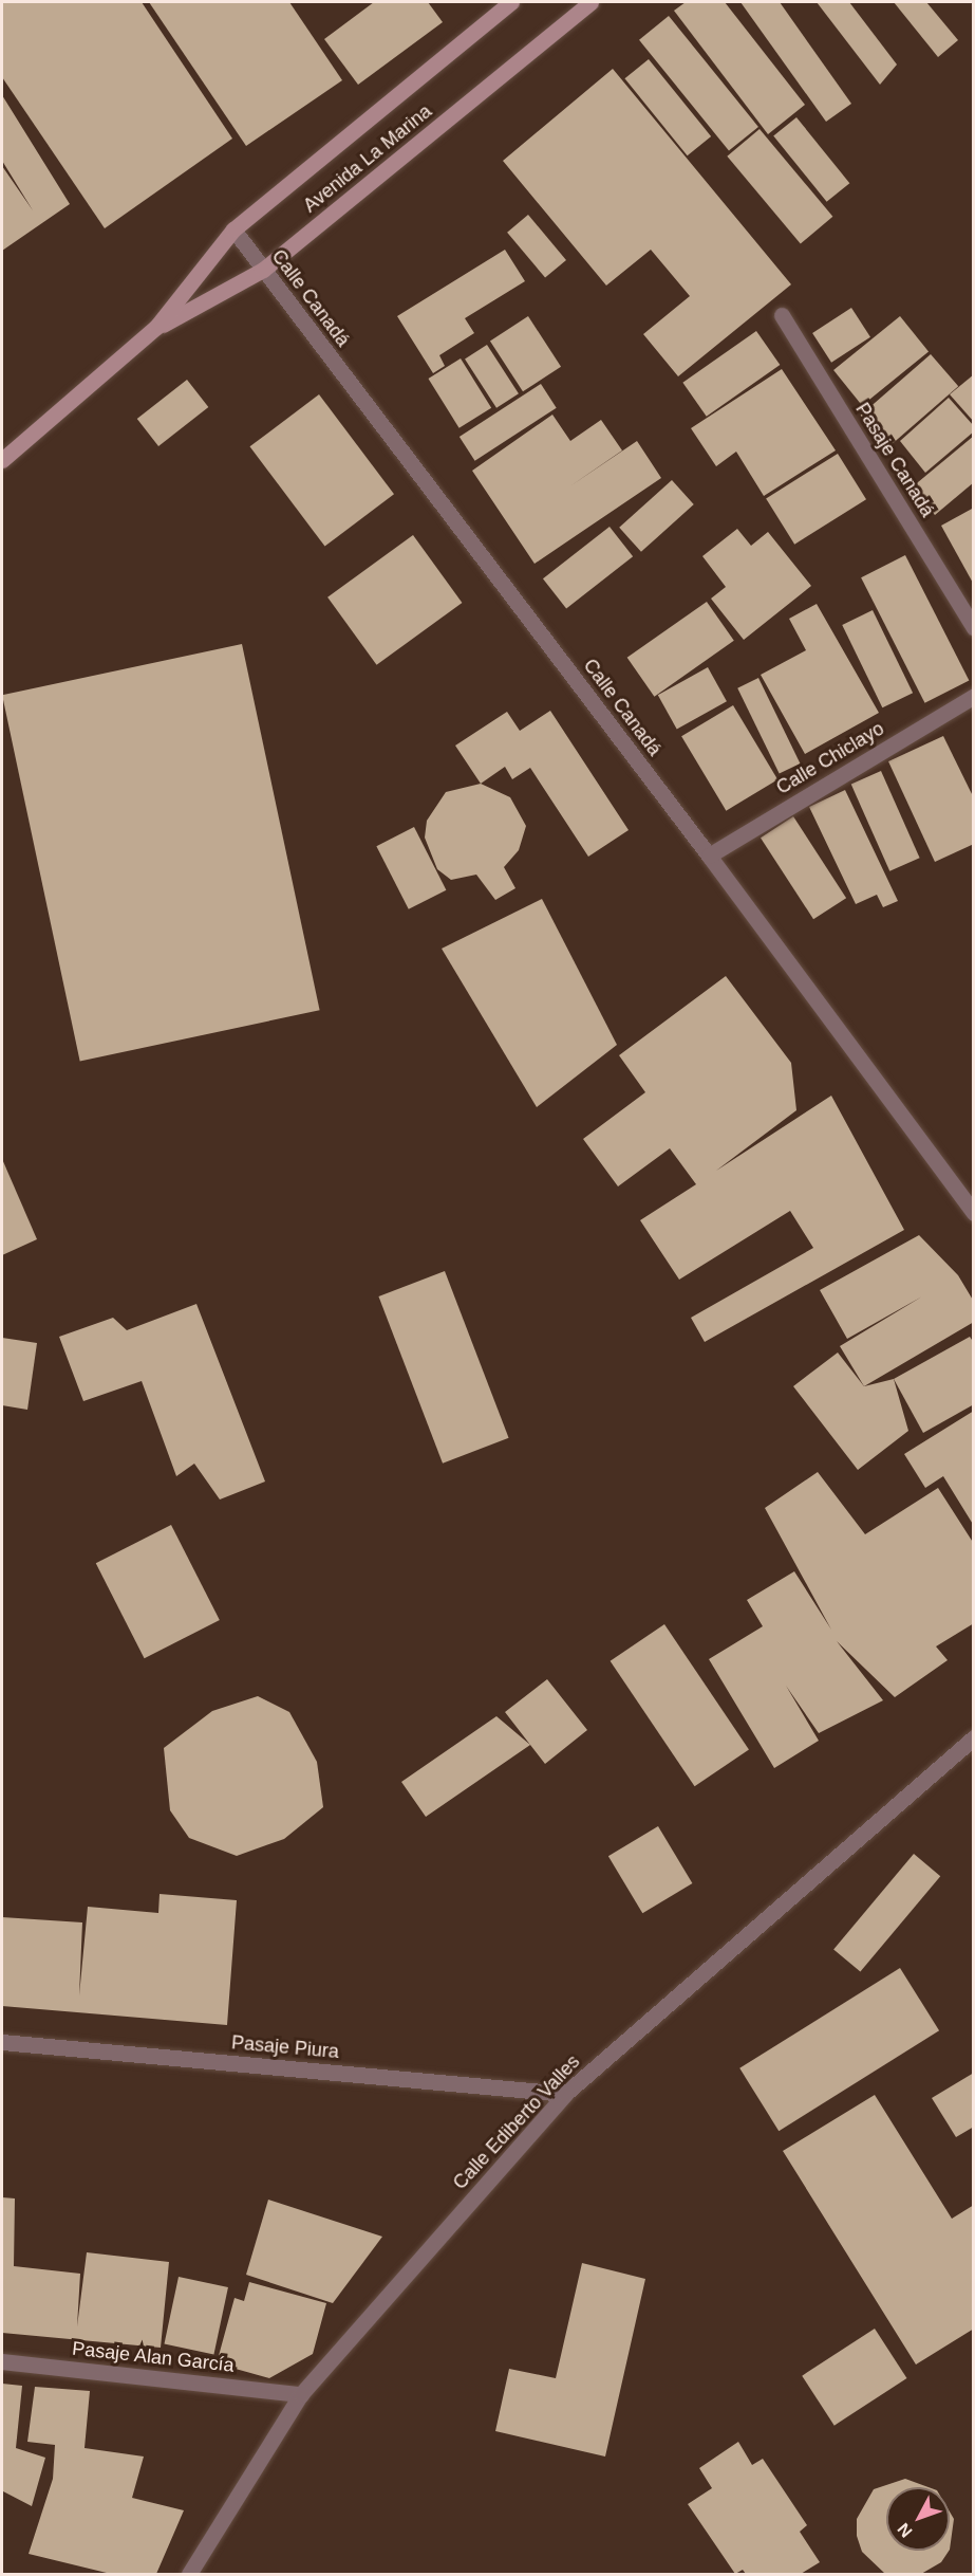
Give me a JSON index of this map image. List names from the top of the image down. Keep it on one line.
{"streets":{"main road":["Avenida La Marina"],"street":["Calle Canadá","Pasaje Canadá","Calle Chiclayo","Pasaje Piura","Calle Ediberto Valles","Pasaje Alan García"]},"crossings":[["Avenida La Marina","Calle Canadá"],["Calle Canadá","Calle Chiclayo"],["Pasaje Piura","Calle Ediberto Valles"],["Calle Ediberto Valles","Pasaje Alan García"]],"north":"bottom left"}
